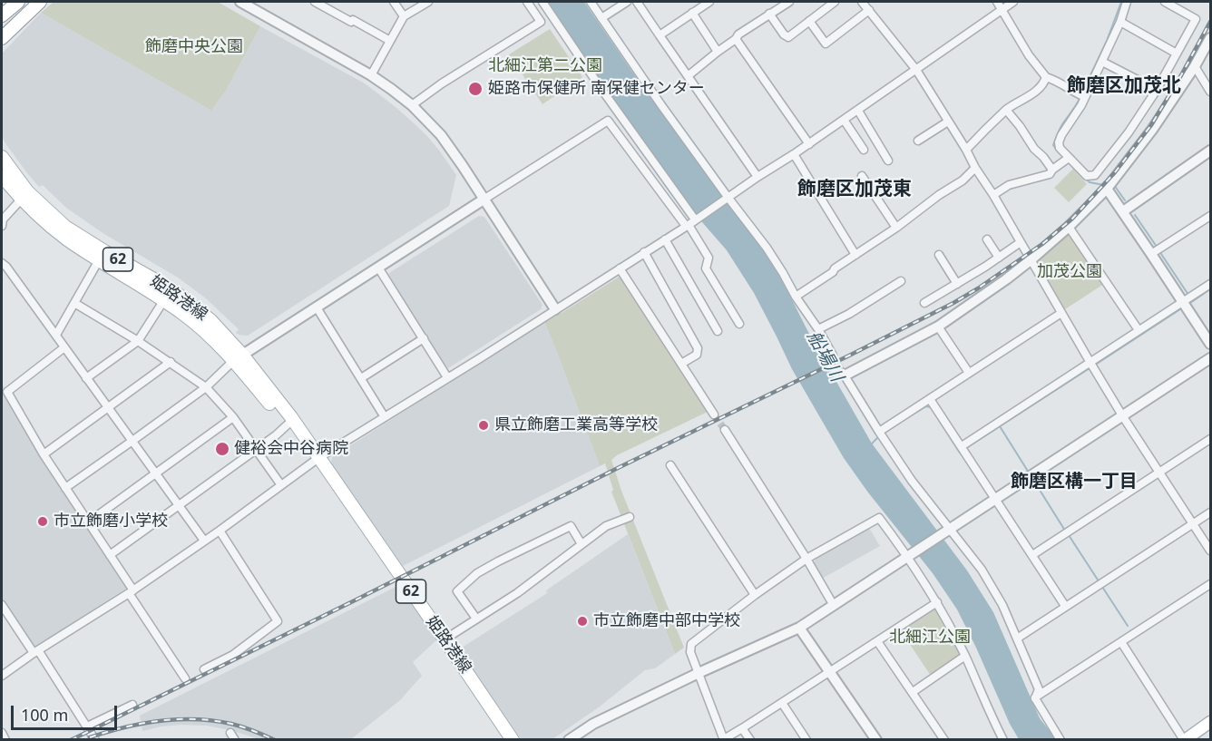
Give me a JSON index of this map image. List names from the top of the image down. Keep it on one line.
{"streets":{"main road":["62","姫路港線"]},"districts":["飾磨区加茂北","飾磨区加茂東","飾磨区構一丁目"],"water":["船場川"],"parks":["飾磨中央公園","北細江第二公園","加茂公園","北細江公園"],"places":["姫路市保健所 南保健センター","県立飾磨工業高等学校","健裕会中谷病院","市立飾磨小学校","市立飾磨中部中学校"],"scale_bar":"100 m"}
